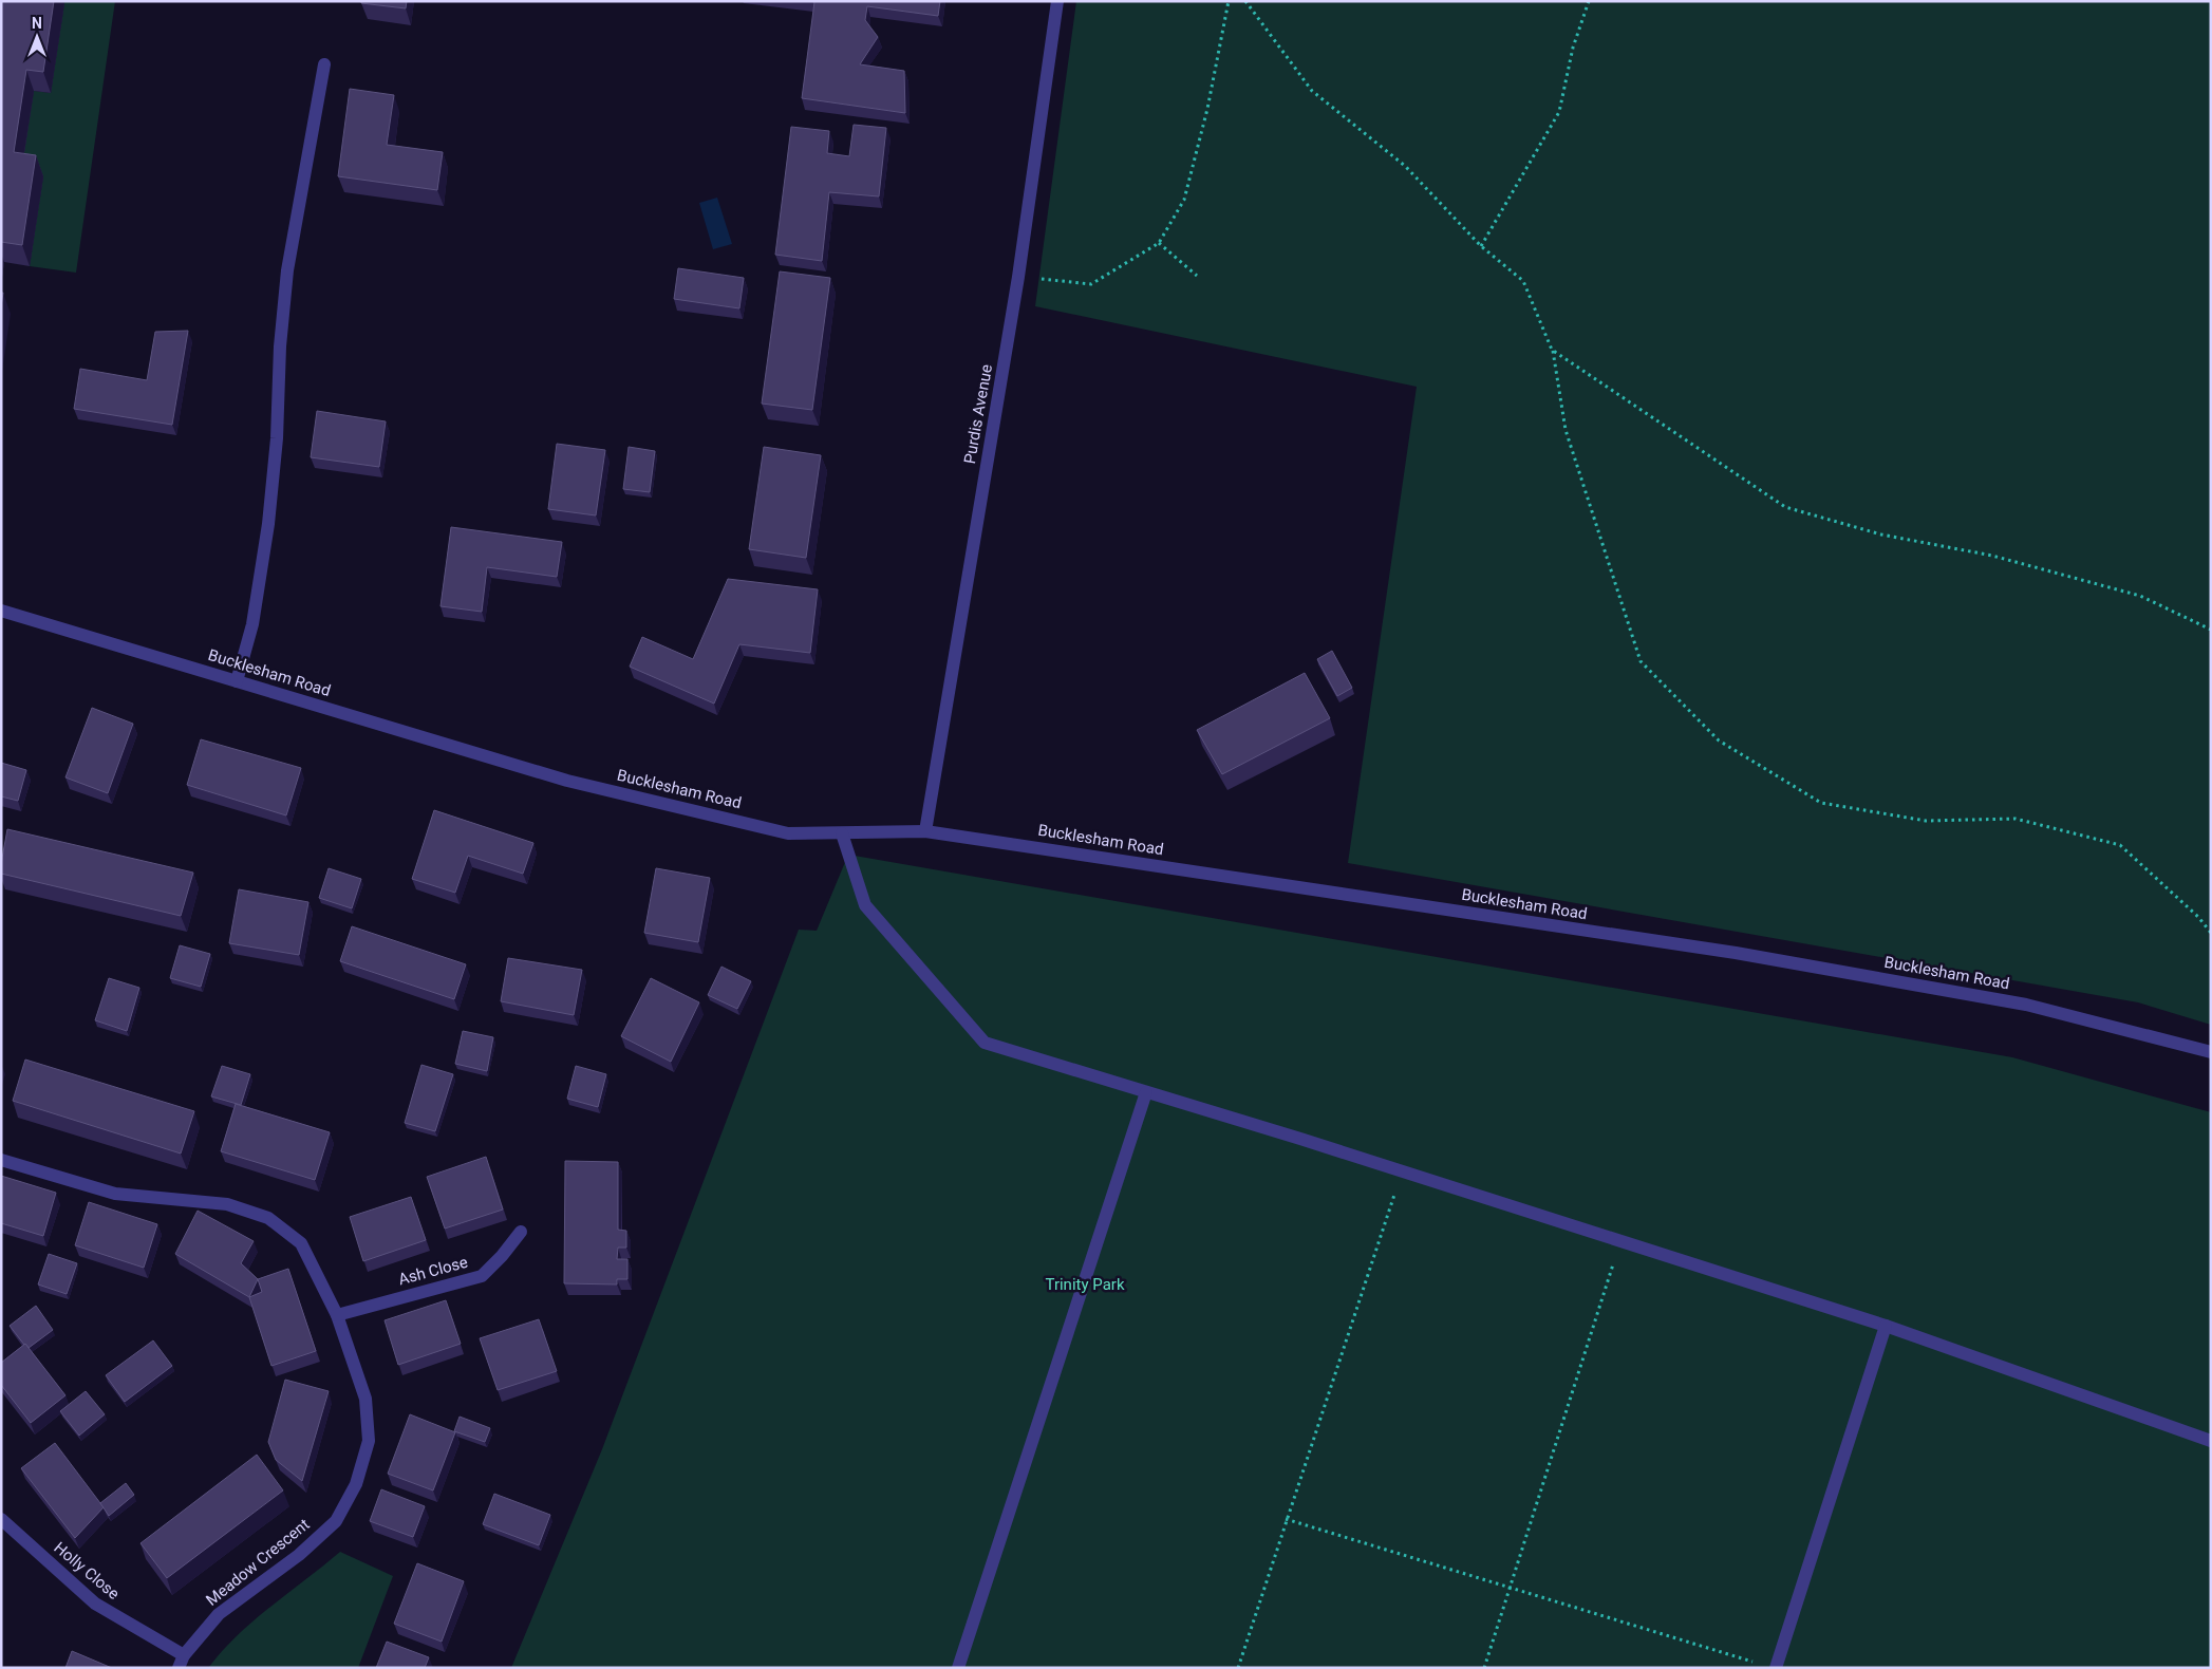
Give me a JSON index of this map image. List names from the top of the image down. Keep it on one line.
{"streets":{"street":["Purdis Avenue","Bucklesham Road","Ash Close","Meadow Crescent","Holly Close"]},"crossings":[["Purdis Avenue","Bucklesham Road"],["Ash Close","Meadow Crescent"],["Meadow Crescent","Holly Close"]],"parks":["Trinity Park"],"north":"top"}
